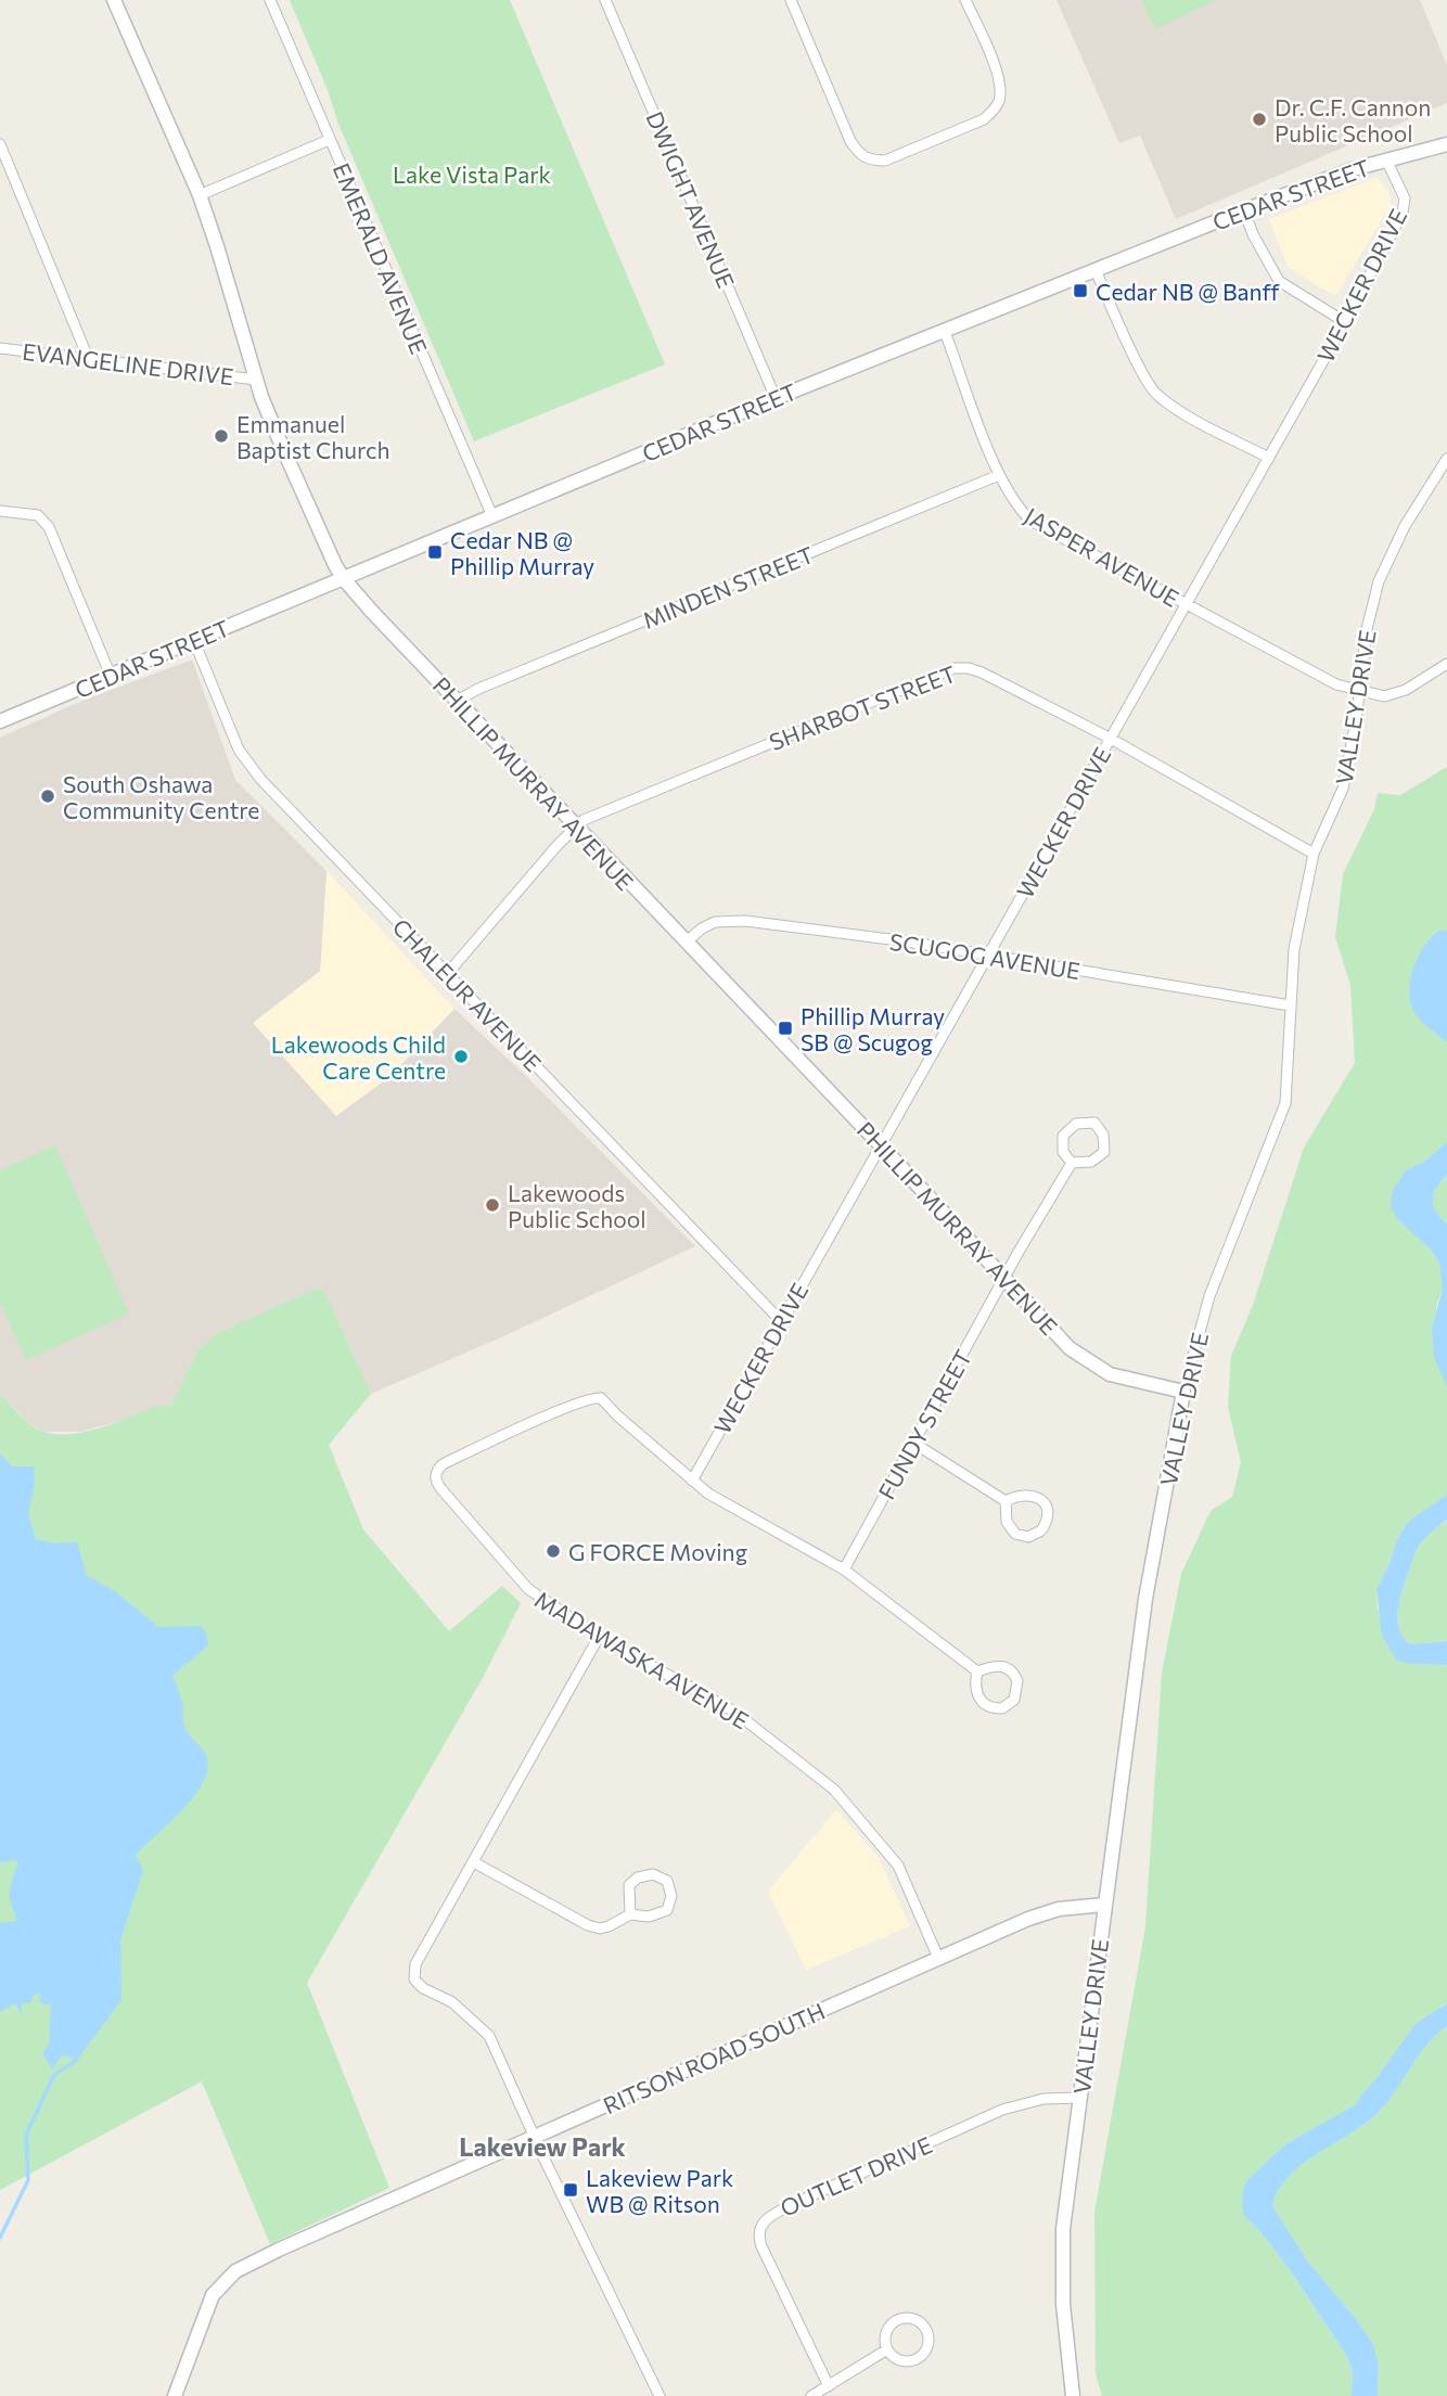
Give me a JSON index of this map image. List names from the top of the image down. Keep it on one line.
{"streets":{"street":["CEDAR STREET","DWIGHT AVENUE","EMERALD AVENUE","WECKER DRIVE","EVANGELINE DRIVE","JASPER AVENUE","MINDEN STREET","SHARBOT STREET","VALLEY DRIVE","PHILLIP MURRAY AVENUE","SCUGOG AVENUE","CHALEUR AVENUE","FUNDY STREET","MADAWASKA AVENUE","RITSON ROAD SOUTH","OUTLET DRIVE"]},"crossings":[["CEDAR STREET","DWIGHT AVENUE"],["CEDAR STREET","EMERALD AVENUE"],["CEDAR STREET","WECKER DRIVE"],["CEDAR STREET","JASPER AVENUE"],["CEDAR STREET","PHILLIP MURRAY AVENUE"],["CEDAR STREET","CHALEUR AVENUE"],["WECKER DRIVE","JASPER AVENUE"],["WECKER DRIVE","SHARBOT STREET"],["WECKER DRIVE","PHILLIP MURRAY AVENUE"],["WECKER DRIVE","SCUGOG AVENUE"],["WECKER DRIVE","CHALEUR AVENUE"],["WECKER DRIVE","MADAWASKA AVENUE"],["EVANGELINE DRIVE","PHILLIP MURRAY AVENUE"],["JASPER AVENUE","MINDEN STREET"],["JASPER AVENUE","VALLEY DRIVE"],["MINDEN STREET","PHILLIP MURRAY AVENUE"],["SHARBOT STREET","VALLEY DRIVE"],["SHARBOT STREET","PHILLIP MURRAY AVENUE"],["SHARBOT STREET","CHALEUR AVENUE"],["VALLEY DRIVE","PHILLIP MURRAY AVENUE"],["VALLEY DRIVE","SCUGOG AVENUE"],["VALLEY DRIVE","RITSON ROAD SOUTH"],["VALLEY DRIVE","OUTLET DRIVE"],["PHILLIP MURRAY AVENUE","SCUGOG AVENUE"],["PHILLIP MURRAY AVENUE","FUNDY STREET"],["MADAWASKA AVENUE","RITSON ROAD SOUTH"]],"districts":["Lakeview Park"],"parks":["Lake Vista Park"],"places":{"other":["Dr. C.F. Cannon Public School","Emmanuel Baptist Church","South Oshawa Community Centre","Lakewoods Child Care Centre","Lakewoods Public School","G FORCE Moving"],"transit":["Cedar NB @ Banff","Cedar NB @ Phillip Murray","Phillip Murray SB @ Scugog","Lakeview Park WB @ Ritson"]}}
